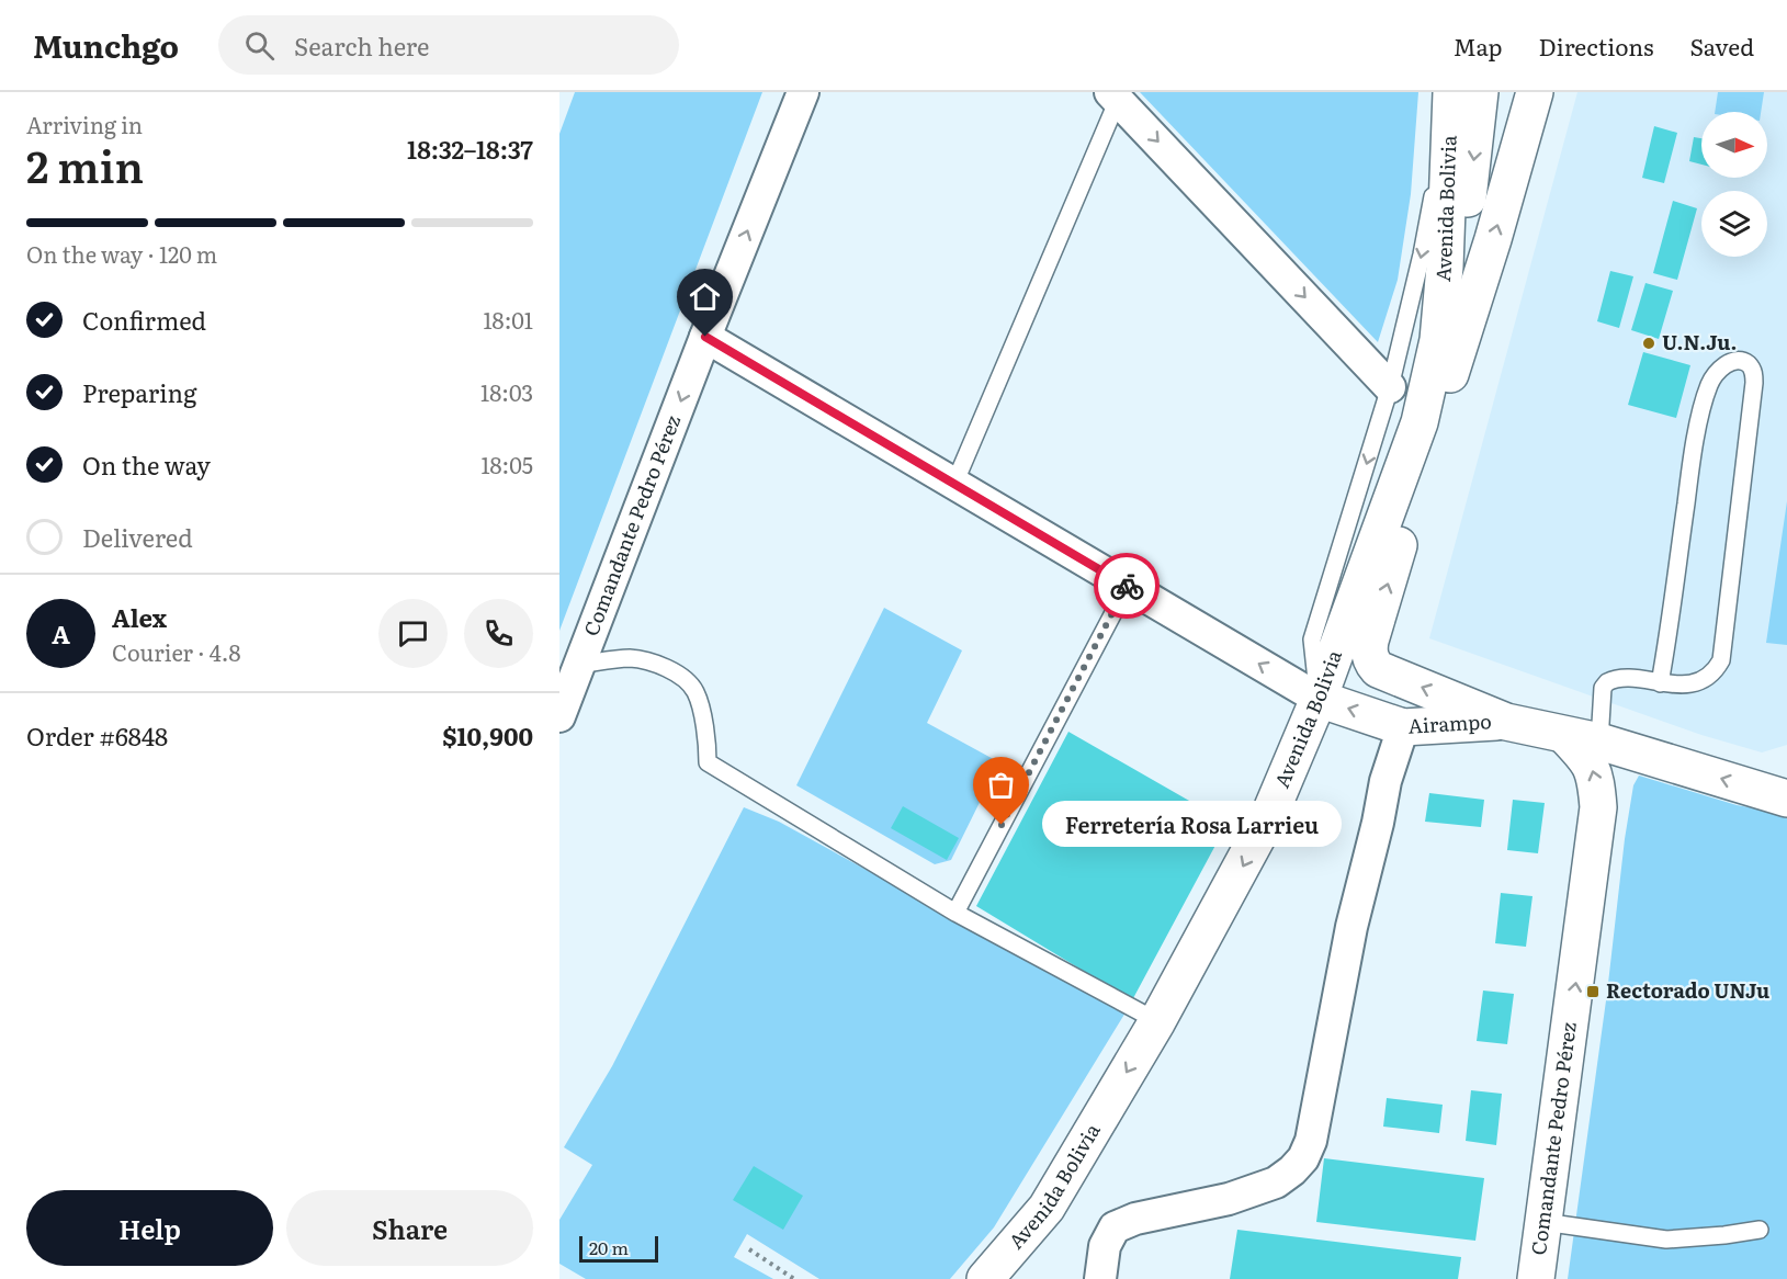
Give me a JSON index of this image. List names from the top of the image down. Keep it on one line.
{"streets":{"main road":["Avenida Bolivia","Comandante Pedro Pérez","Airampo"]},"crossings":[["Avenida Bolivia","Airampo"],["Comandante Pedro Pérez","Airampo"]],"one_way":["Airampo"],"places":{"other":["U.N.Ju.","Ferretería Rosa Larrieu"],"transit":["Rectorado UNJu"]},"scale_bar":"20 m","north":"right","page":{"header":"Munchgo","search":"Search here","nav":["Map","Directions","Saved"],"heading":["2 min","Arriving in","18:32–18:37"],"panel":["Alex","Courier · 4.8","Order #6848","$10,900"],"bar":"On the way · 120 m","list":[["Confirmed","18:01"],["Preparing","18:03"],["On the way","18:05"],"Delivered"],"round":"A","bubble":"Ferretería Rosa Larrieu","buttons":["Help","Share"],"scale":"20 m"}}
